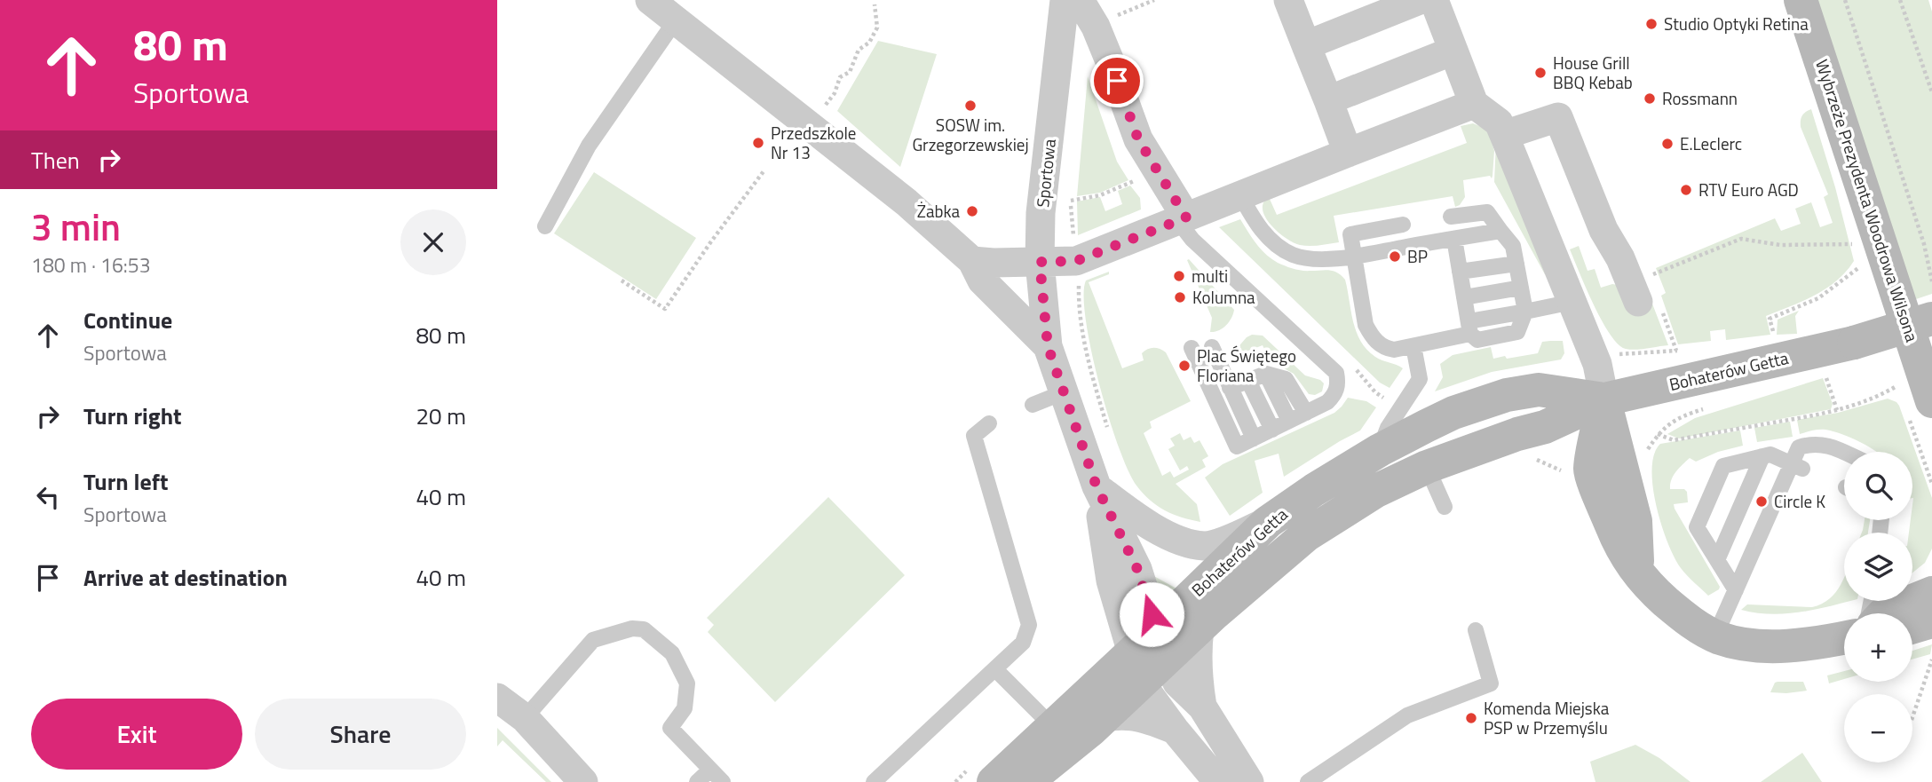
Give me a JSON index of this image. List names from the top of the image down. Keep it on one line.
{"streets":{"main road":["Wybrzeże Prezydenta Woodrowa Wilsona","Bohaterów Getta"],"street":["Sportowa"]},"places":["Studio Optyki Retina","House Grill BBQ Kebab","Rossmann","SOSW im. Grzegorzewskiej","Przedszkole Nr 13","E.Leclerc","RTV Euro AGD","Żabka","BP","multi","Kolumna","Plac Świętego Floriana","Circle K","Komenda Miejska PSP w Przemyślu"],"page":{"turn":["80 m","Sportowa"],"then":"Then","heading":["3 min","180 m · 16:53"],"list":[{"name":"Continue","note":"Sportowa","value":"80 m"},{"name":"Turn right","value":"20 m"},{"name":"Turn left","note":"Sportowa","value":"40 m"},{"name":"Arrive at destination","value":"40 m"}],"map_buttons":["+","−"],"buttons":["Exit","Share"]}}
